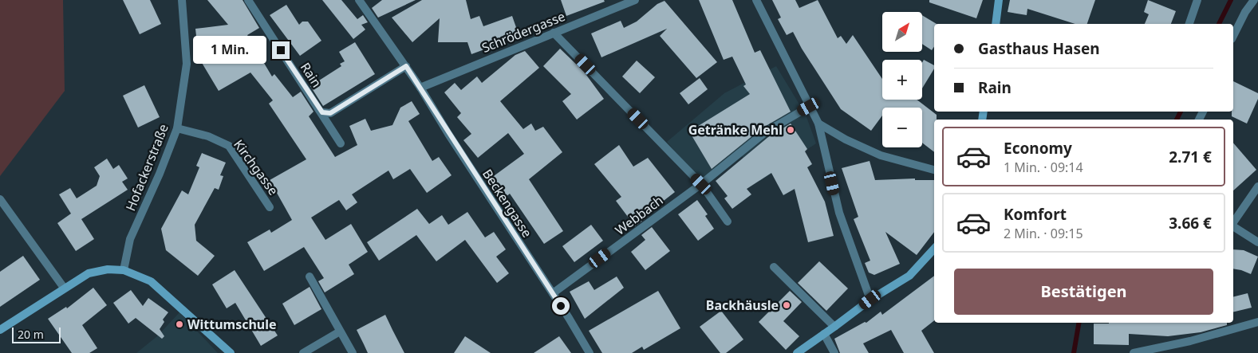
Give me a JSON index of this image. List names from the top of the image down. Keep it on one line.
{"streets":{"street":["Schrödergasse","Rain","Hofackerstraße","Kirchgasse","Beckengasse","Webbach"]},"crossings":[["Schrödergasse","Beckengasse"],["Hofackerstraße","Kirchgasse"],["Beckengasse","Webbach"]],"places":["Getränke Mehl","Backhäusle","Wittumschule"],"scale_bar":"20 m","north":"top right","page":{"map_buttons":["+","−"],"banner":["Gasthaus Hasen","Rain"],"bubble":"1 Min.","list":[{"name":"Economy","note":"1 Min. · 09:14","value":"2.71 €"},{"name":"Komfort","note":"2 Min. · 09:15","value":"3.66 €"}],"buttons":"Bestätigen","scale":"20 m"}}
